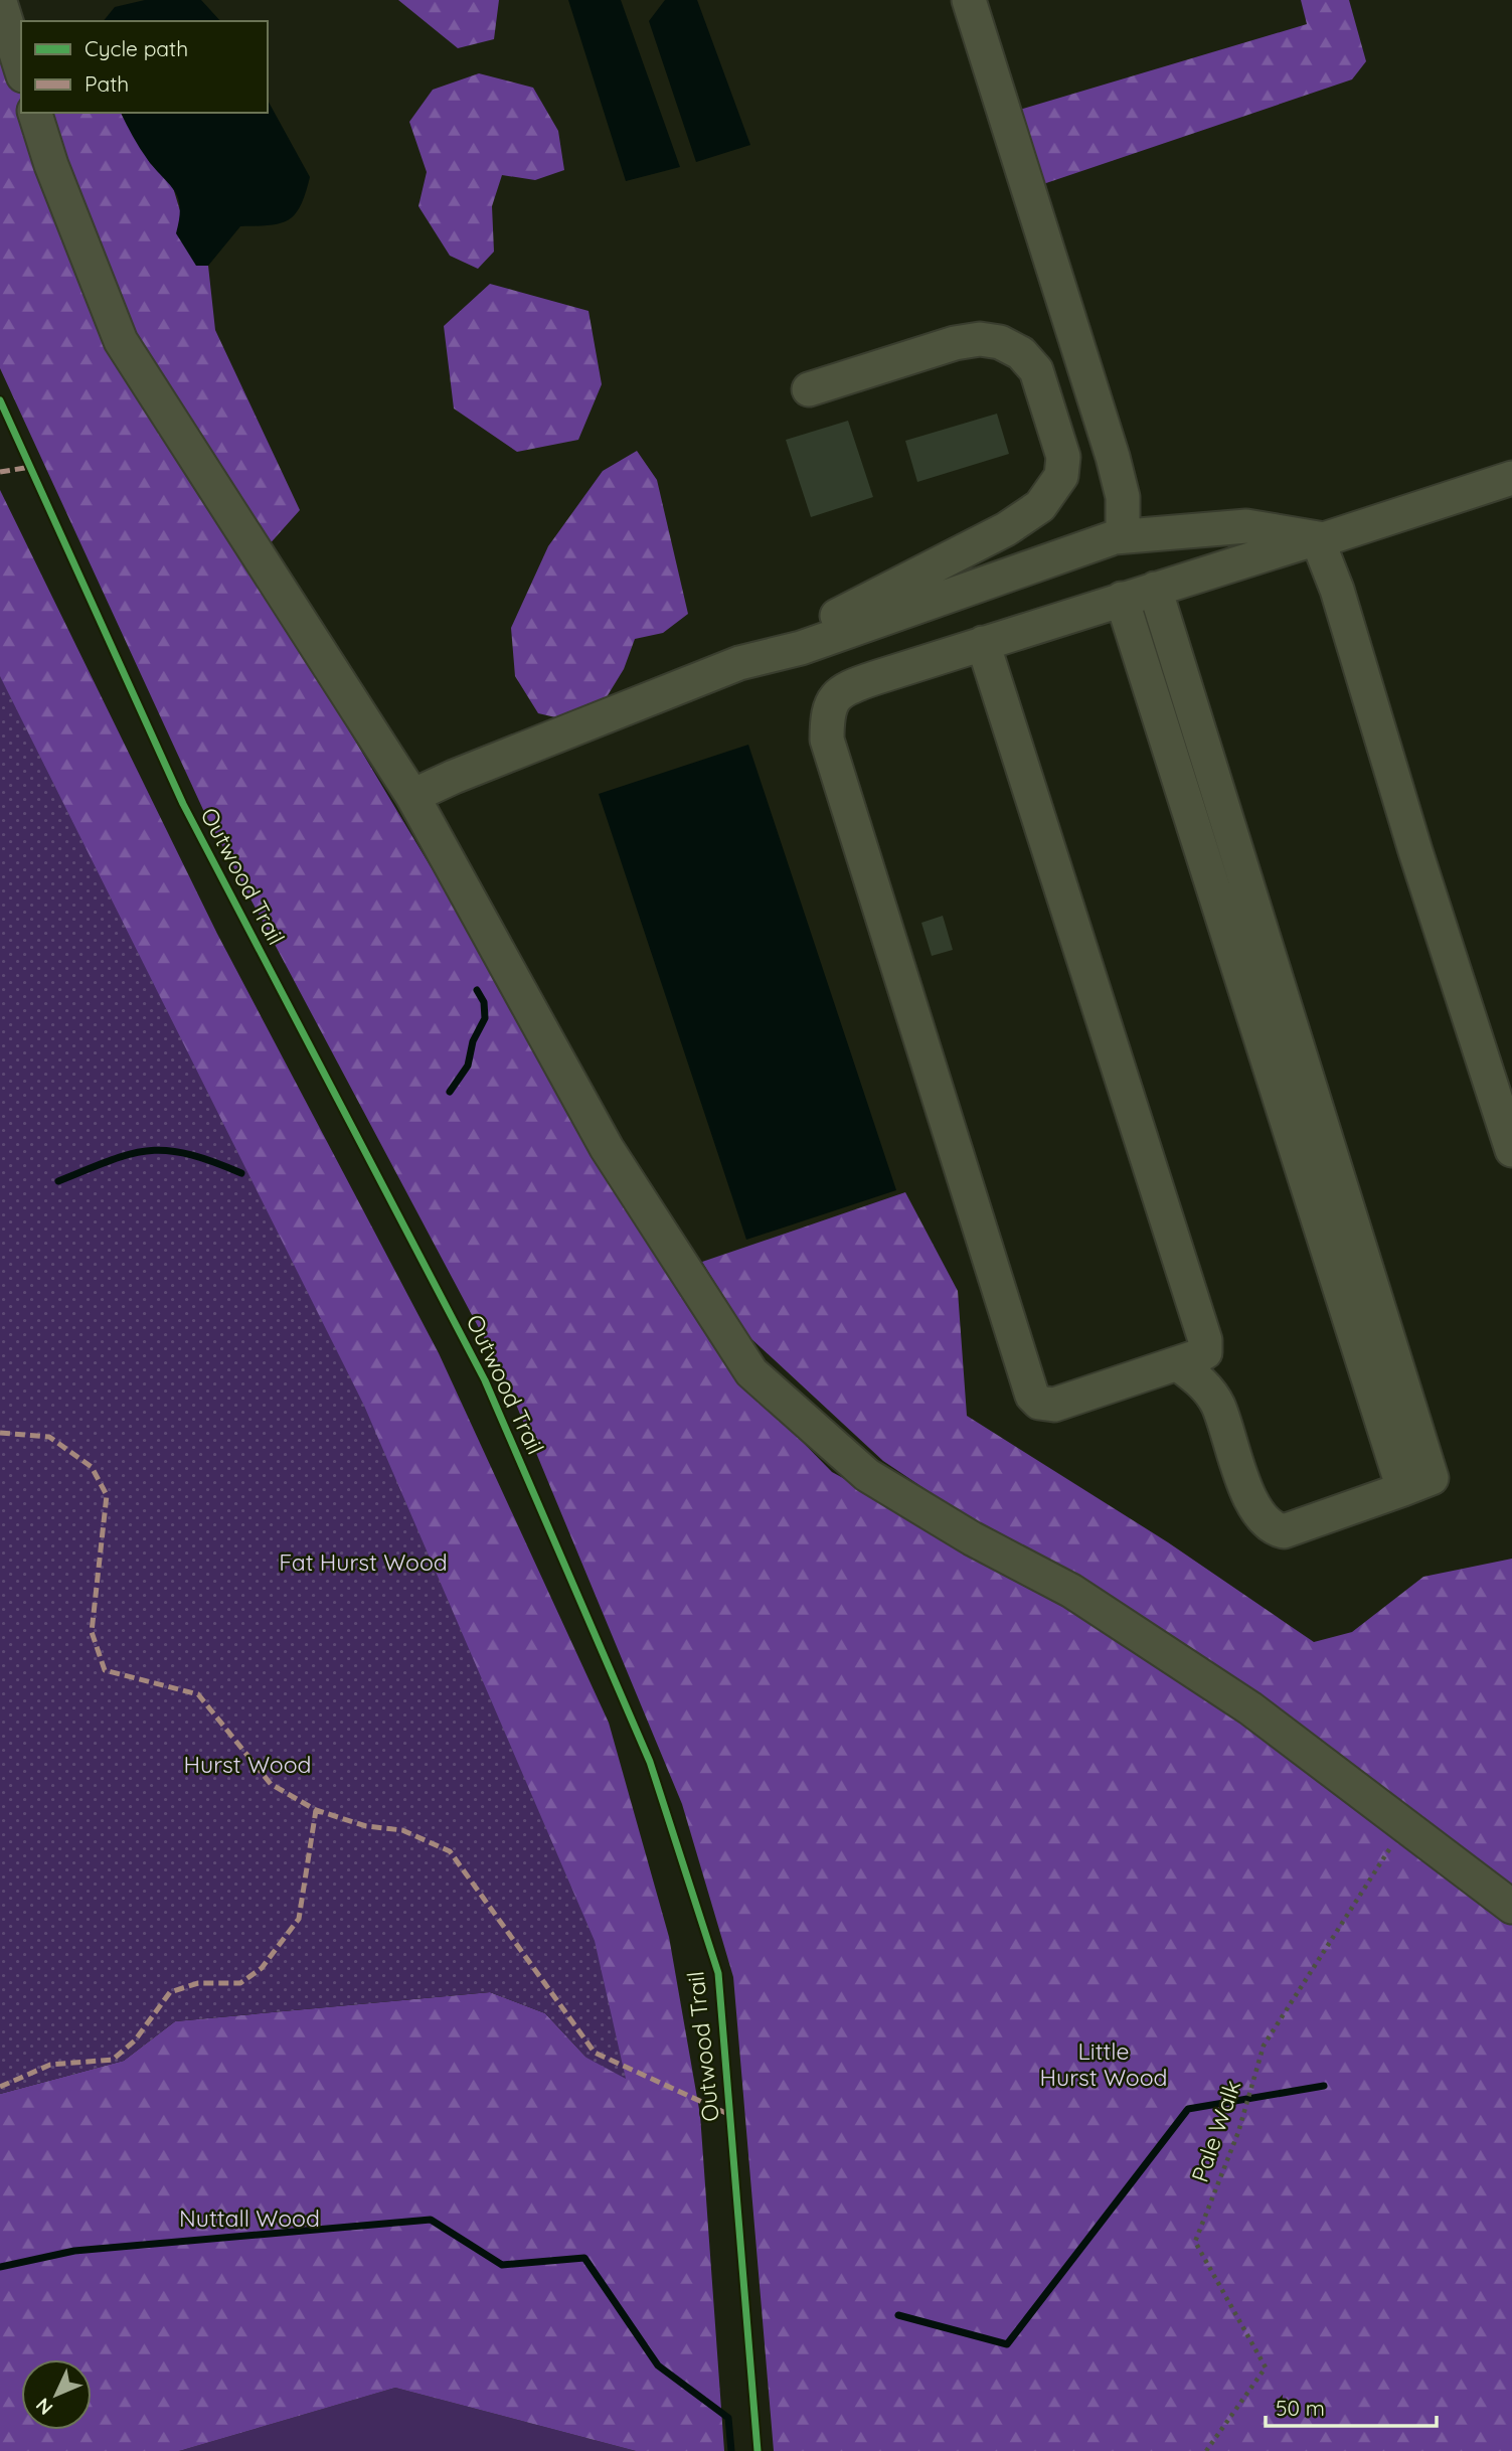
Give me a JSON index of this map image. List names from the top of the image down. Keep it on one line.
{"streets":{"path":["Pale Walk"],"cycle path":["Outwood Trail"]},"parks":["Fat Hurst Wood","Hurst Wood","Little Hurst Wood","Nuttall Wood"],"legend":["Cycle path","Path"],"scale_bar":"50 m","north":"bottom left"}
